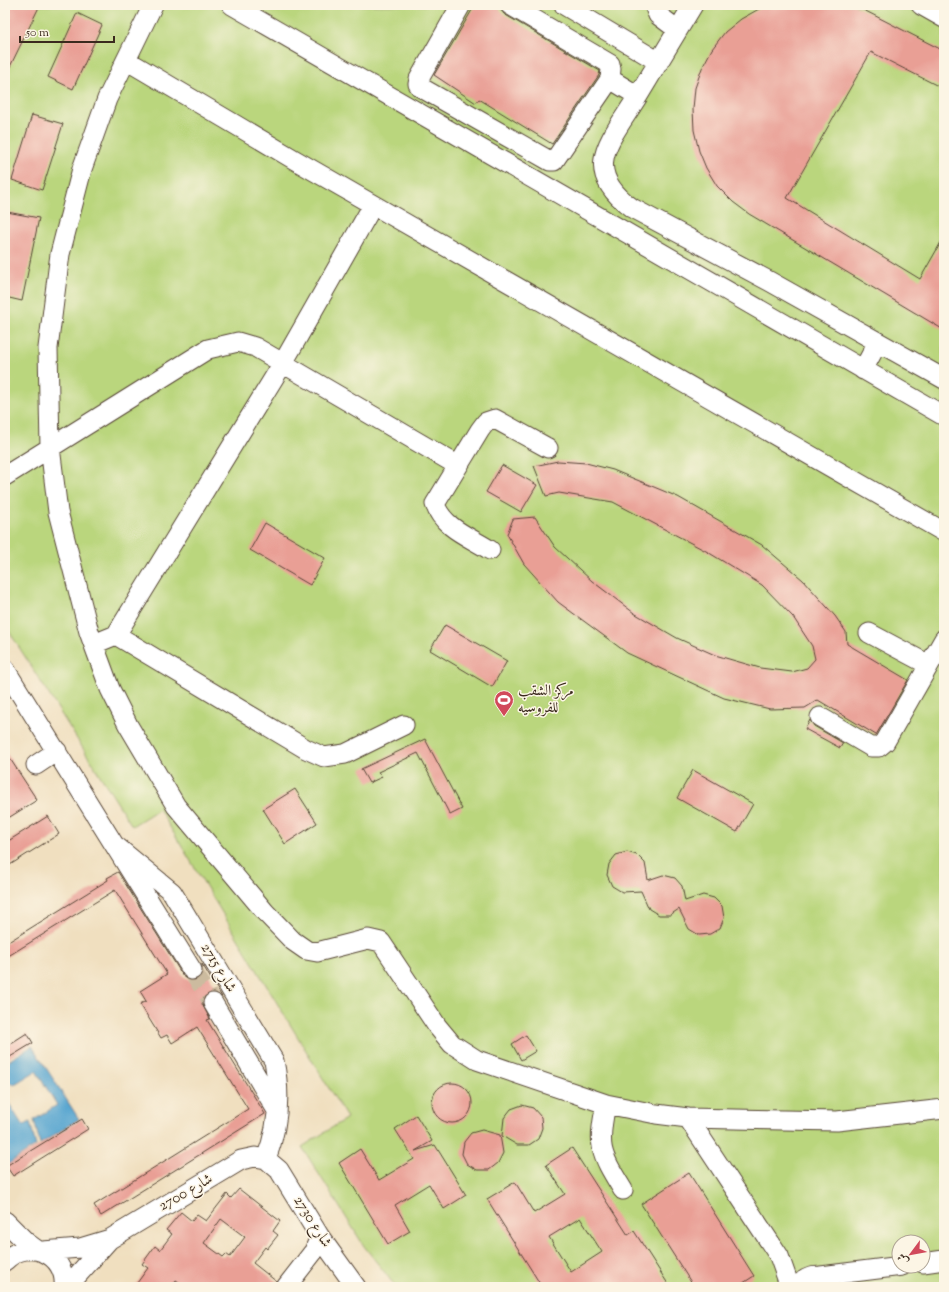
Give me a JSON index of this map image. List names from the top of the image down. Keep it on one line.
{"streets":{"street":["شارع 2715","شارع 2700","شارع 2730"]},"crossings":[["شارع 2715","شارع 2700"],["شارع 2715","شارع 2730"],["شارع 2700","شارع 2730"]],"places":{"sports":["مركز الشقب للفروسيه"]},"scale_bar":"50 m","north":"bottom left"}
